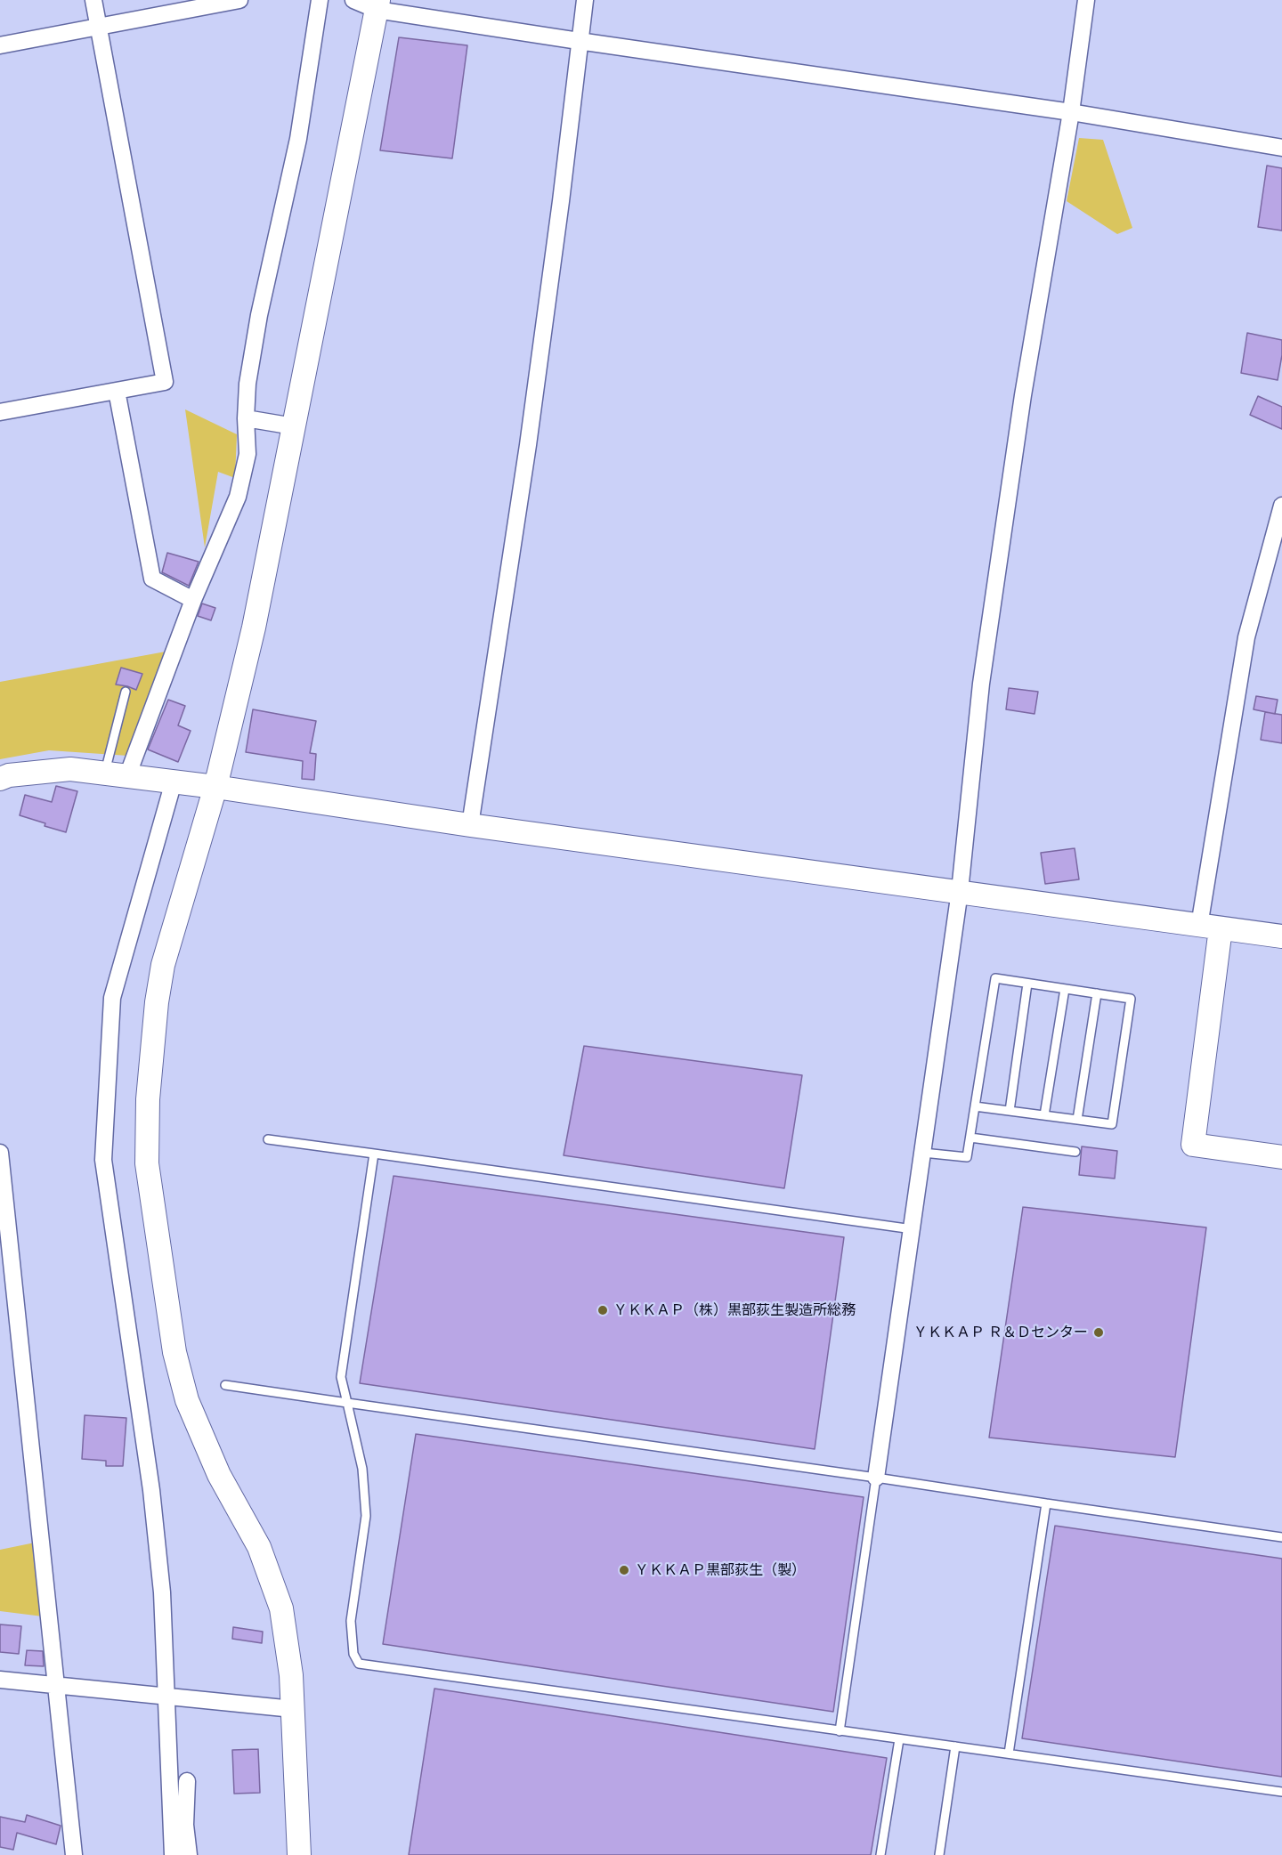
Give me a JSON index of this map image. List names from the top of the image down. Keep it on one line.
{"places":["ＹＫＫＡＰ（株）黒部荻生製造所総務","ＹＫＫＡＰ Ｒ＆Ｄセンター","ＹＫＫＡＰ黒部荻生（製）"]}
